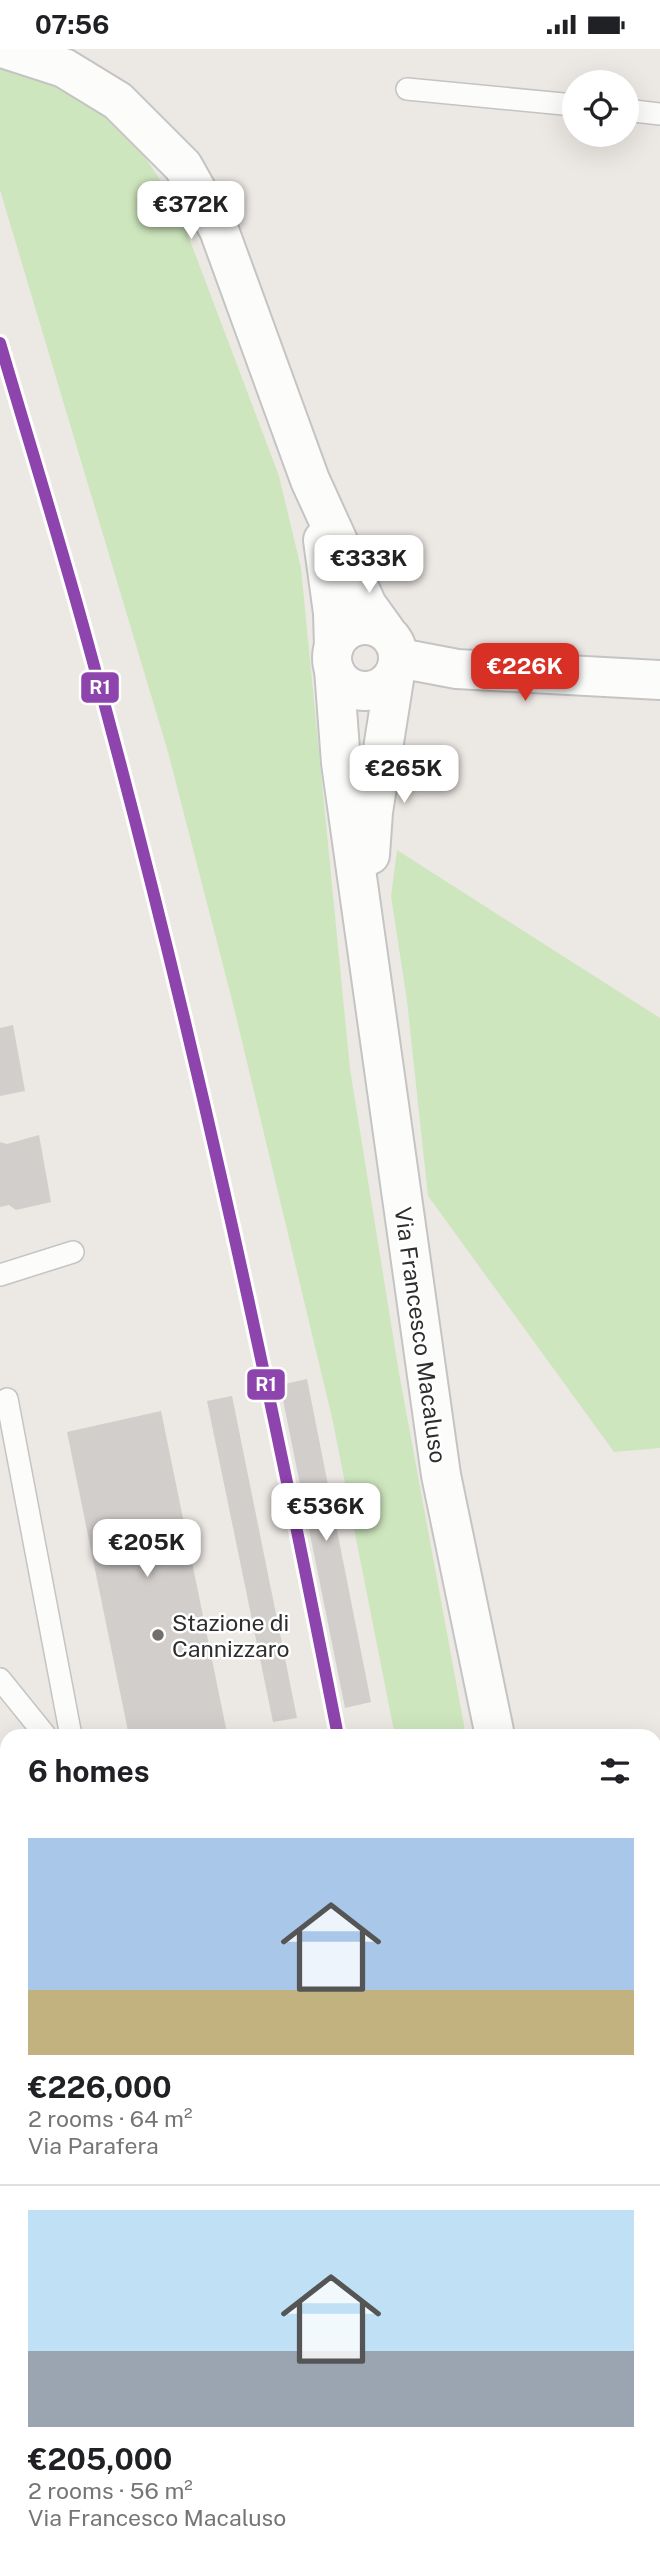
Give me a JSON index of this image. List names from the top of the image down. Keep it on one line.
{"streets":{"street":["Via Francesco Macaluso"]},"places":["Stazione di Cannizzaro"],"lines":["transit line R1"],"page":{"status":"07:56","price":["€372K","€333K","€226K","€265K","€536K","€205K"],"heading":"6 homes","list":[{"name":"€226,000","note":"2 rooms · 64 m² · Via Parafera"},{"name":"€205,000","note":"2 rooms · 56 m² · Via Francesco Macaluso"}]}}
